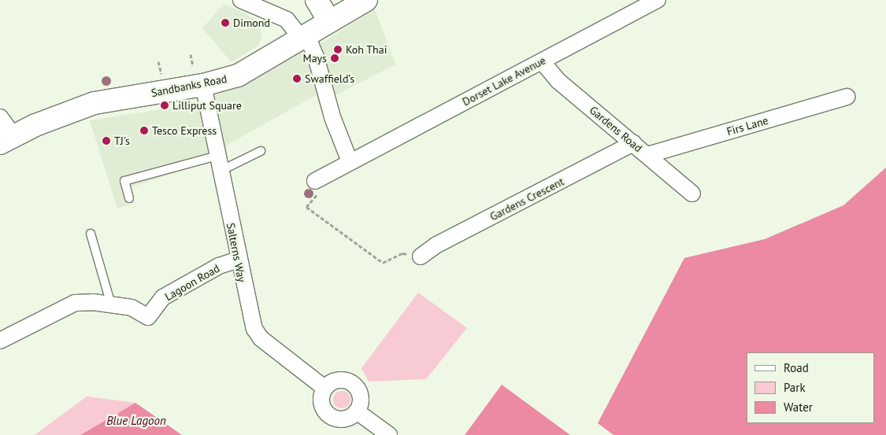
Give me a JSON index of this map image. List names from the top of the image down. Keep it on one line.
{"streets":{"main road":["Sandbanks Road"],"street":["Dorset Lake Avenue","Firs Lane","Gardens Road","Gardens Crescent","Salterns Way","Lagoon Road"]},"crossings":[["Dorset Lake Avenue","Gardens Road"],["Sandbanks Road","Salterns Way"],["Firs Lane","Gardens Road"],["Gardens Road","Gardens Crescent"],["Salterns Way","Lagoon Road"]],"water":["Blue Lagoon"],"places":["Dimond","Koh Thai","Mays","Swaffield‘s","Lilliput Square","Tesco Express","TJ's"],"legend":["Road","Park","Water"]}
